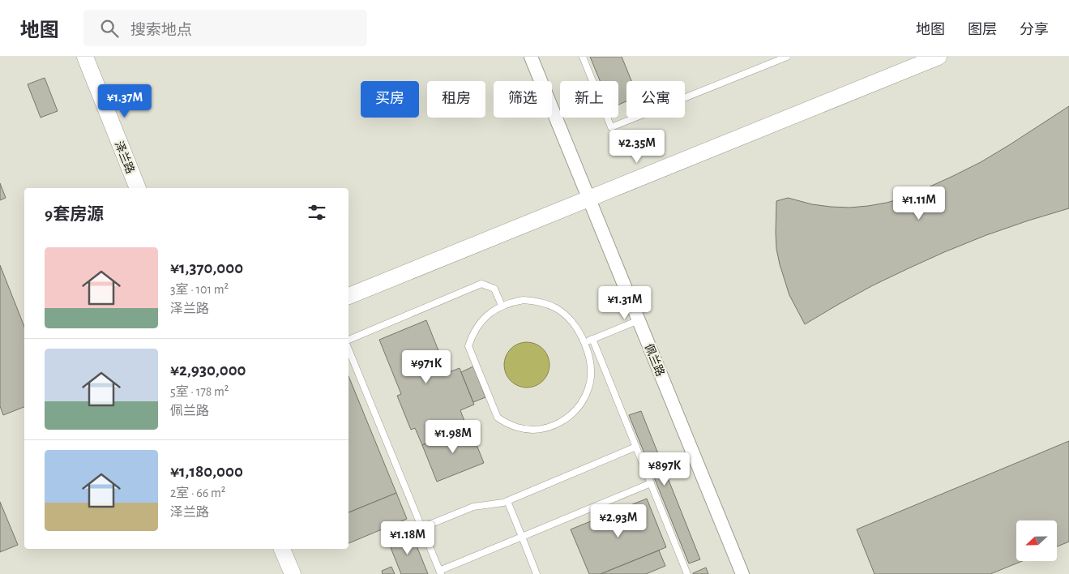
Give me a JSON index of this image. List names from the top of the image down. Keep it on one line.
{"streets":{"street":["泽兰路","佩兰路"]},"north":"left","page":{"header":"地图","search":"搜索地点","nav":["地图","图层","分享"],"chip":["买房","租房","筛选","新上","公寓"],"price":["¥1.37M","¥2.35M","¥1.11M","¥1.31M","¥971K","¥1.98M","¥897K","¥2.93M","¥1.18M"],"heading":"9套房源","list":[{"name":"¥1,370,000","note":"3室 · 101 m² · 泽兰路"},{"name":"¥2,930,000","note":"5室 · 178 m² · 佩兰路"},{"name":"¥1,180,000","note":"2室 · 66 m² · 泽兰路"}]}}
